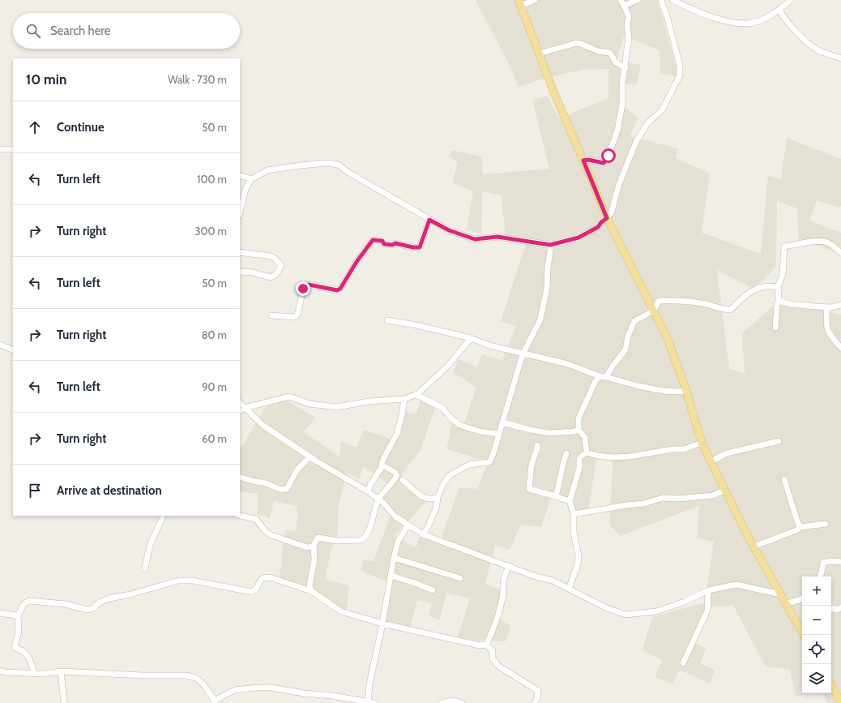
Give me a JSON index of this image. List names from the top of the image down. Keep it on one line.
{"page":{"search":"Search here","heading":["10 min","Walk · 730 m"],"list":[["Continue","50 m"],["Turn left","100 m"],["Turn right","300 m"],["Turn left","50 m"],["Turn right","80 m"],["Turn left","90 m"],["Turn right","60 m"],"Arrive at destination"],"map_buttons":["+","−"]}}
